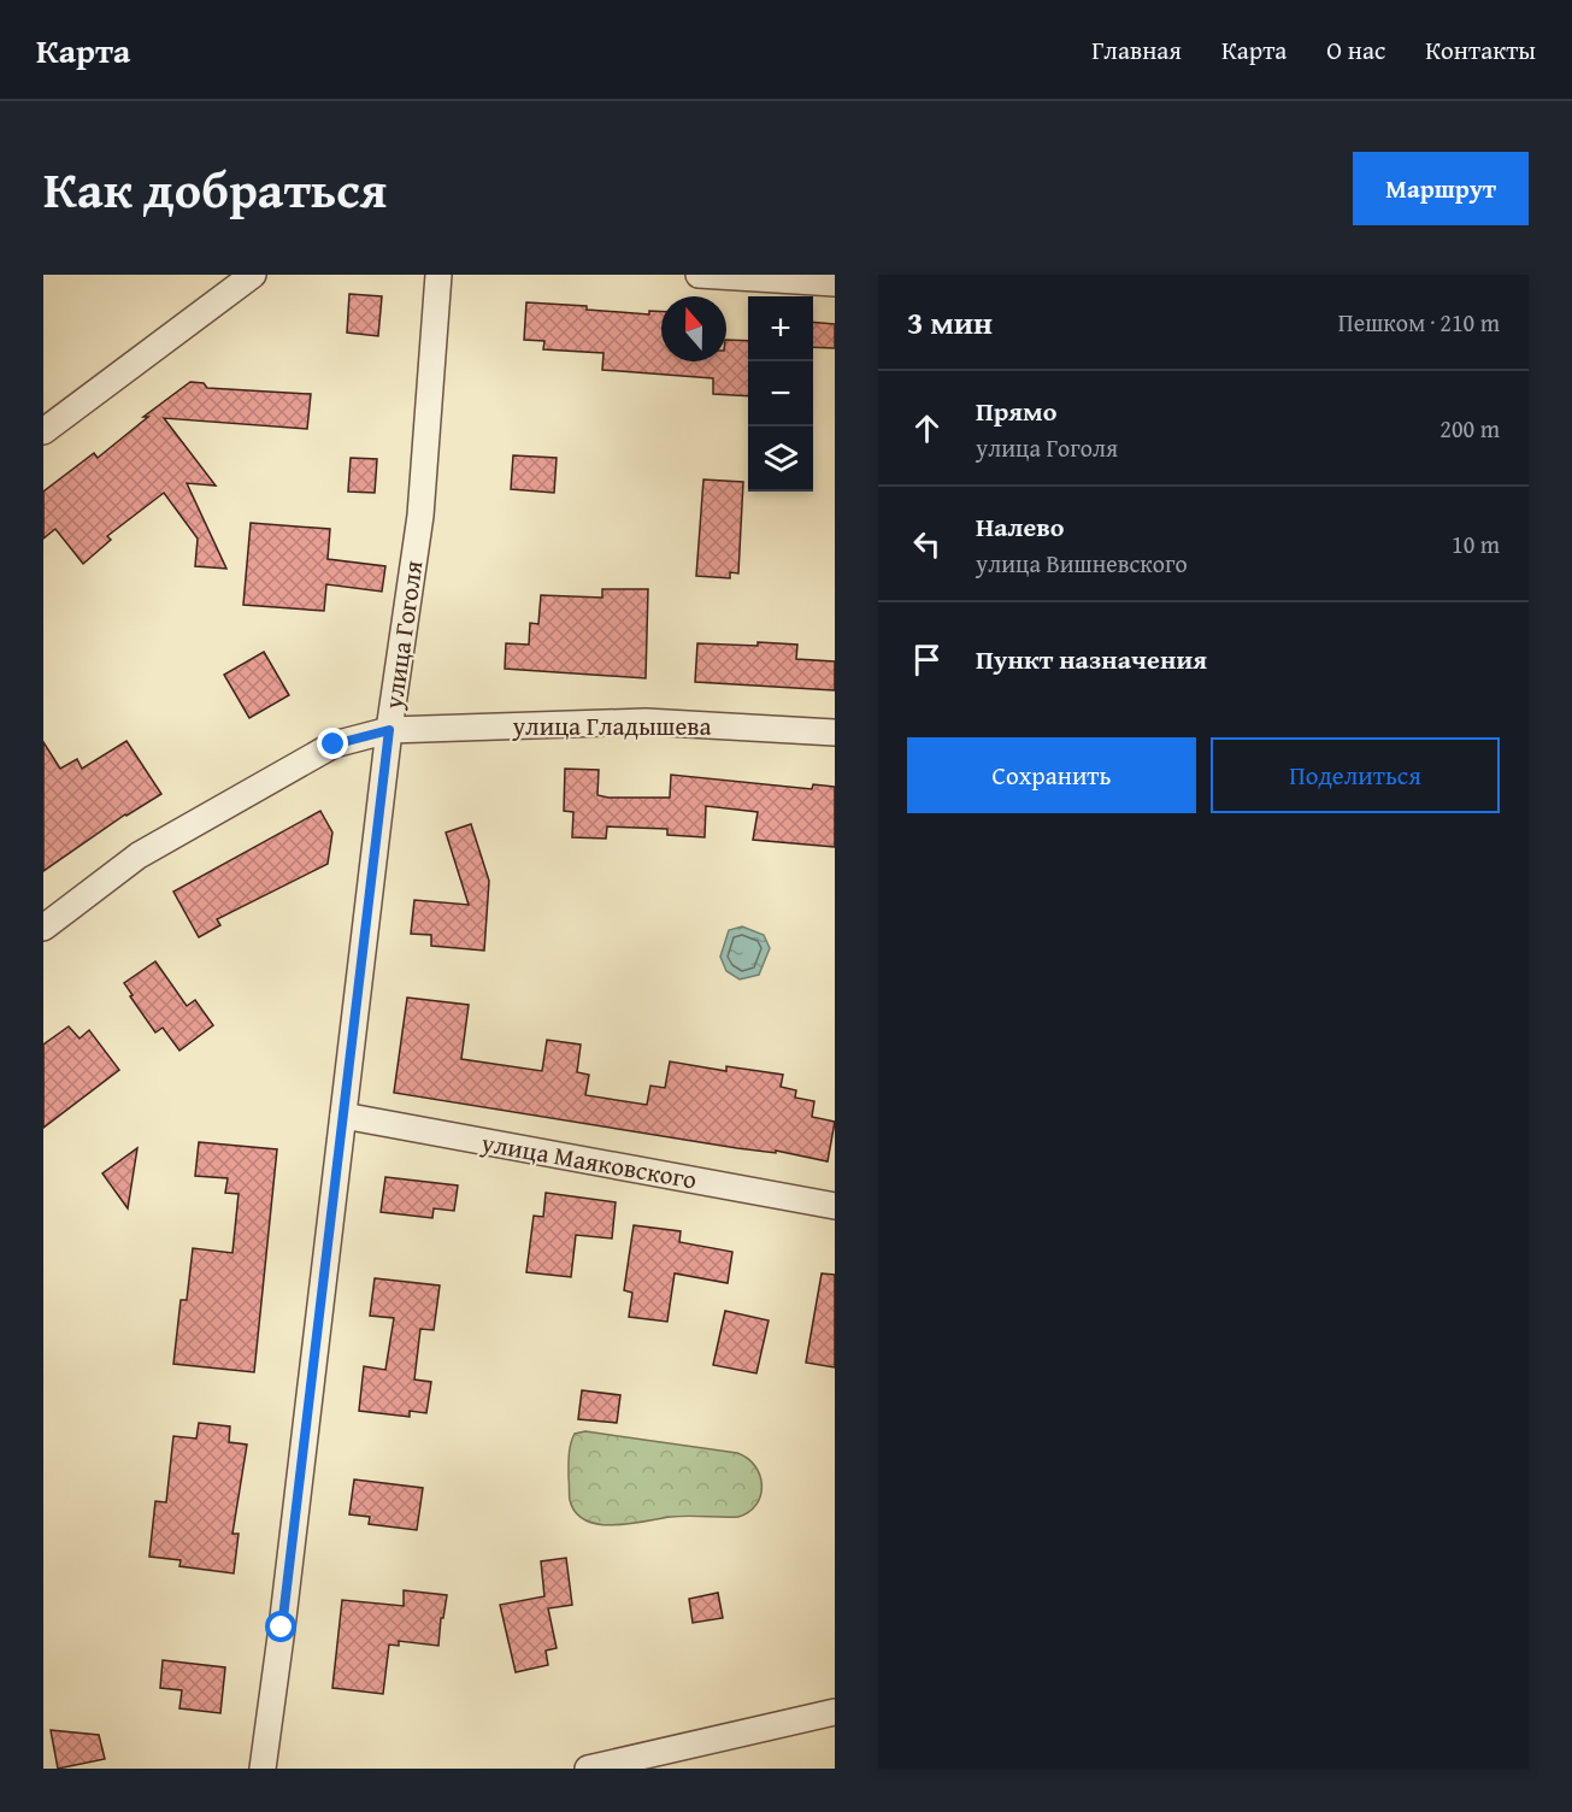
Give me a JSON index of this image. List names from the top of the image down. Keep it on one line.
{"streets":{"street":["улица Гоголя","улица Гладышева","улица Маяковского"]},"crossings":[["улица Гоголя","улица Гладышева"],["улица Гоголя","улица Маяковского"]],"north":"top","page":{"header":"Карта","nav":["Главная","Карта","О нас","Контакты"],"title":"Как добраться","buttons":["Маршрут",["Сохранить","Поделиться"]],"heading":["3 мин","Пешком · 210 m"],"map_buttons":["+","−"],"list":[["Прямо","улица Гоголя","200 m"],["Налево","улица Вишневского","10 m"],"Пункт назначения"]}}
